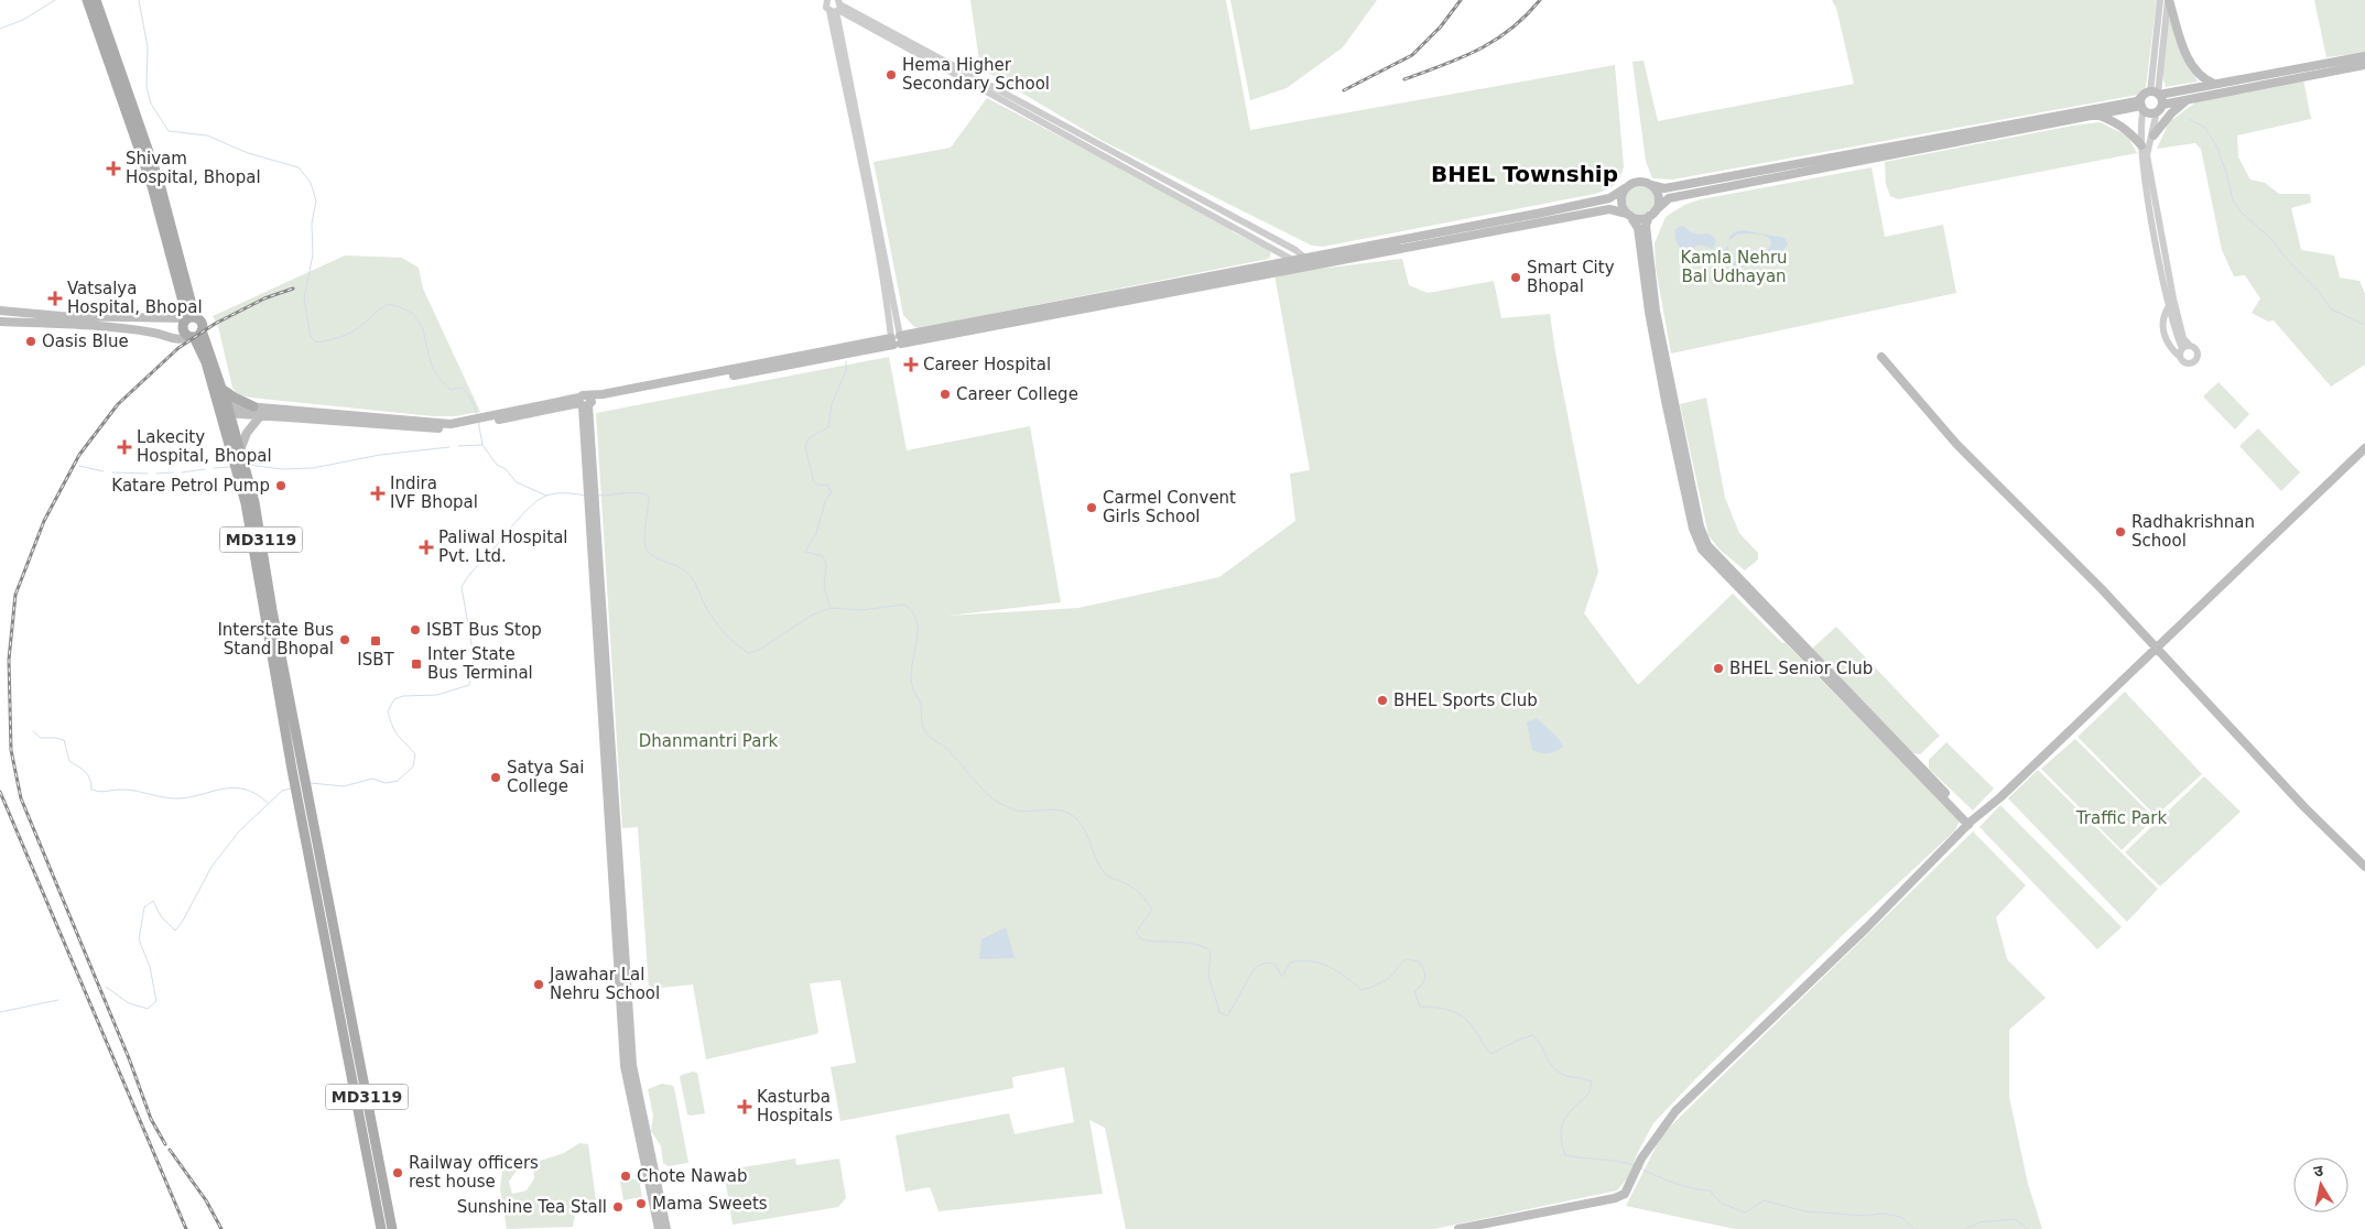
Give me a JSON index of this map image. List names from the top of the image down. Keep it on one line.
{"streets":{"main road":["MD3119"]},"districts":["BHEL Township"],"parks":["Kamla Nehru Bal Udhayan","Dhanmantri Park","Traffic Park"],"places":{"other":["Hema Higher Secondary School","Smart City Bhopal","Oasis Blue","Career College","Katare Petrol Pump","Carmel Convent Girls School","Radhakrishnan School","ISBT Bus Stop","Interstate Bus Stand Bhopal","BHEL Senior Club","BHEL Sports Club","Satya Sai College","Jawahar Lal Nehru School","Railway officers rest house","Chote Nawab","Mama Sweets","Sunshine Tea Stall"],"health":["Shivam Hospital, Bhopal","Vatsalya Hospital, Bhopal","Career Hospital","Lakecity Hospital, Bhopal","Indira IVF Bhopal","Paliwal Hospital Pvt. Ltd.","Kasturba Hospitals"],"transit":["ISBT","Inter State Bus Terminal"]},"north":"top"}
